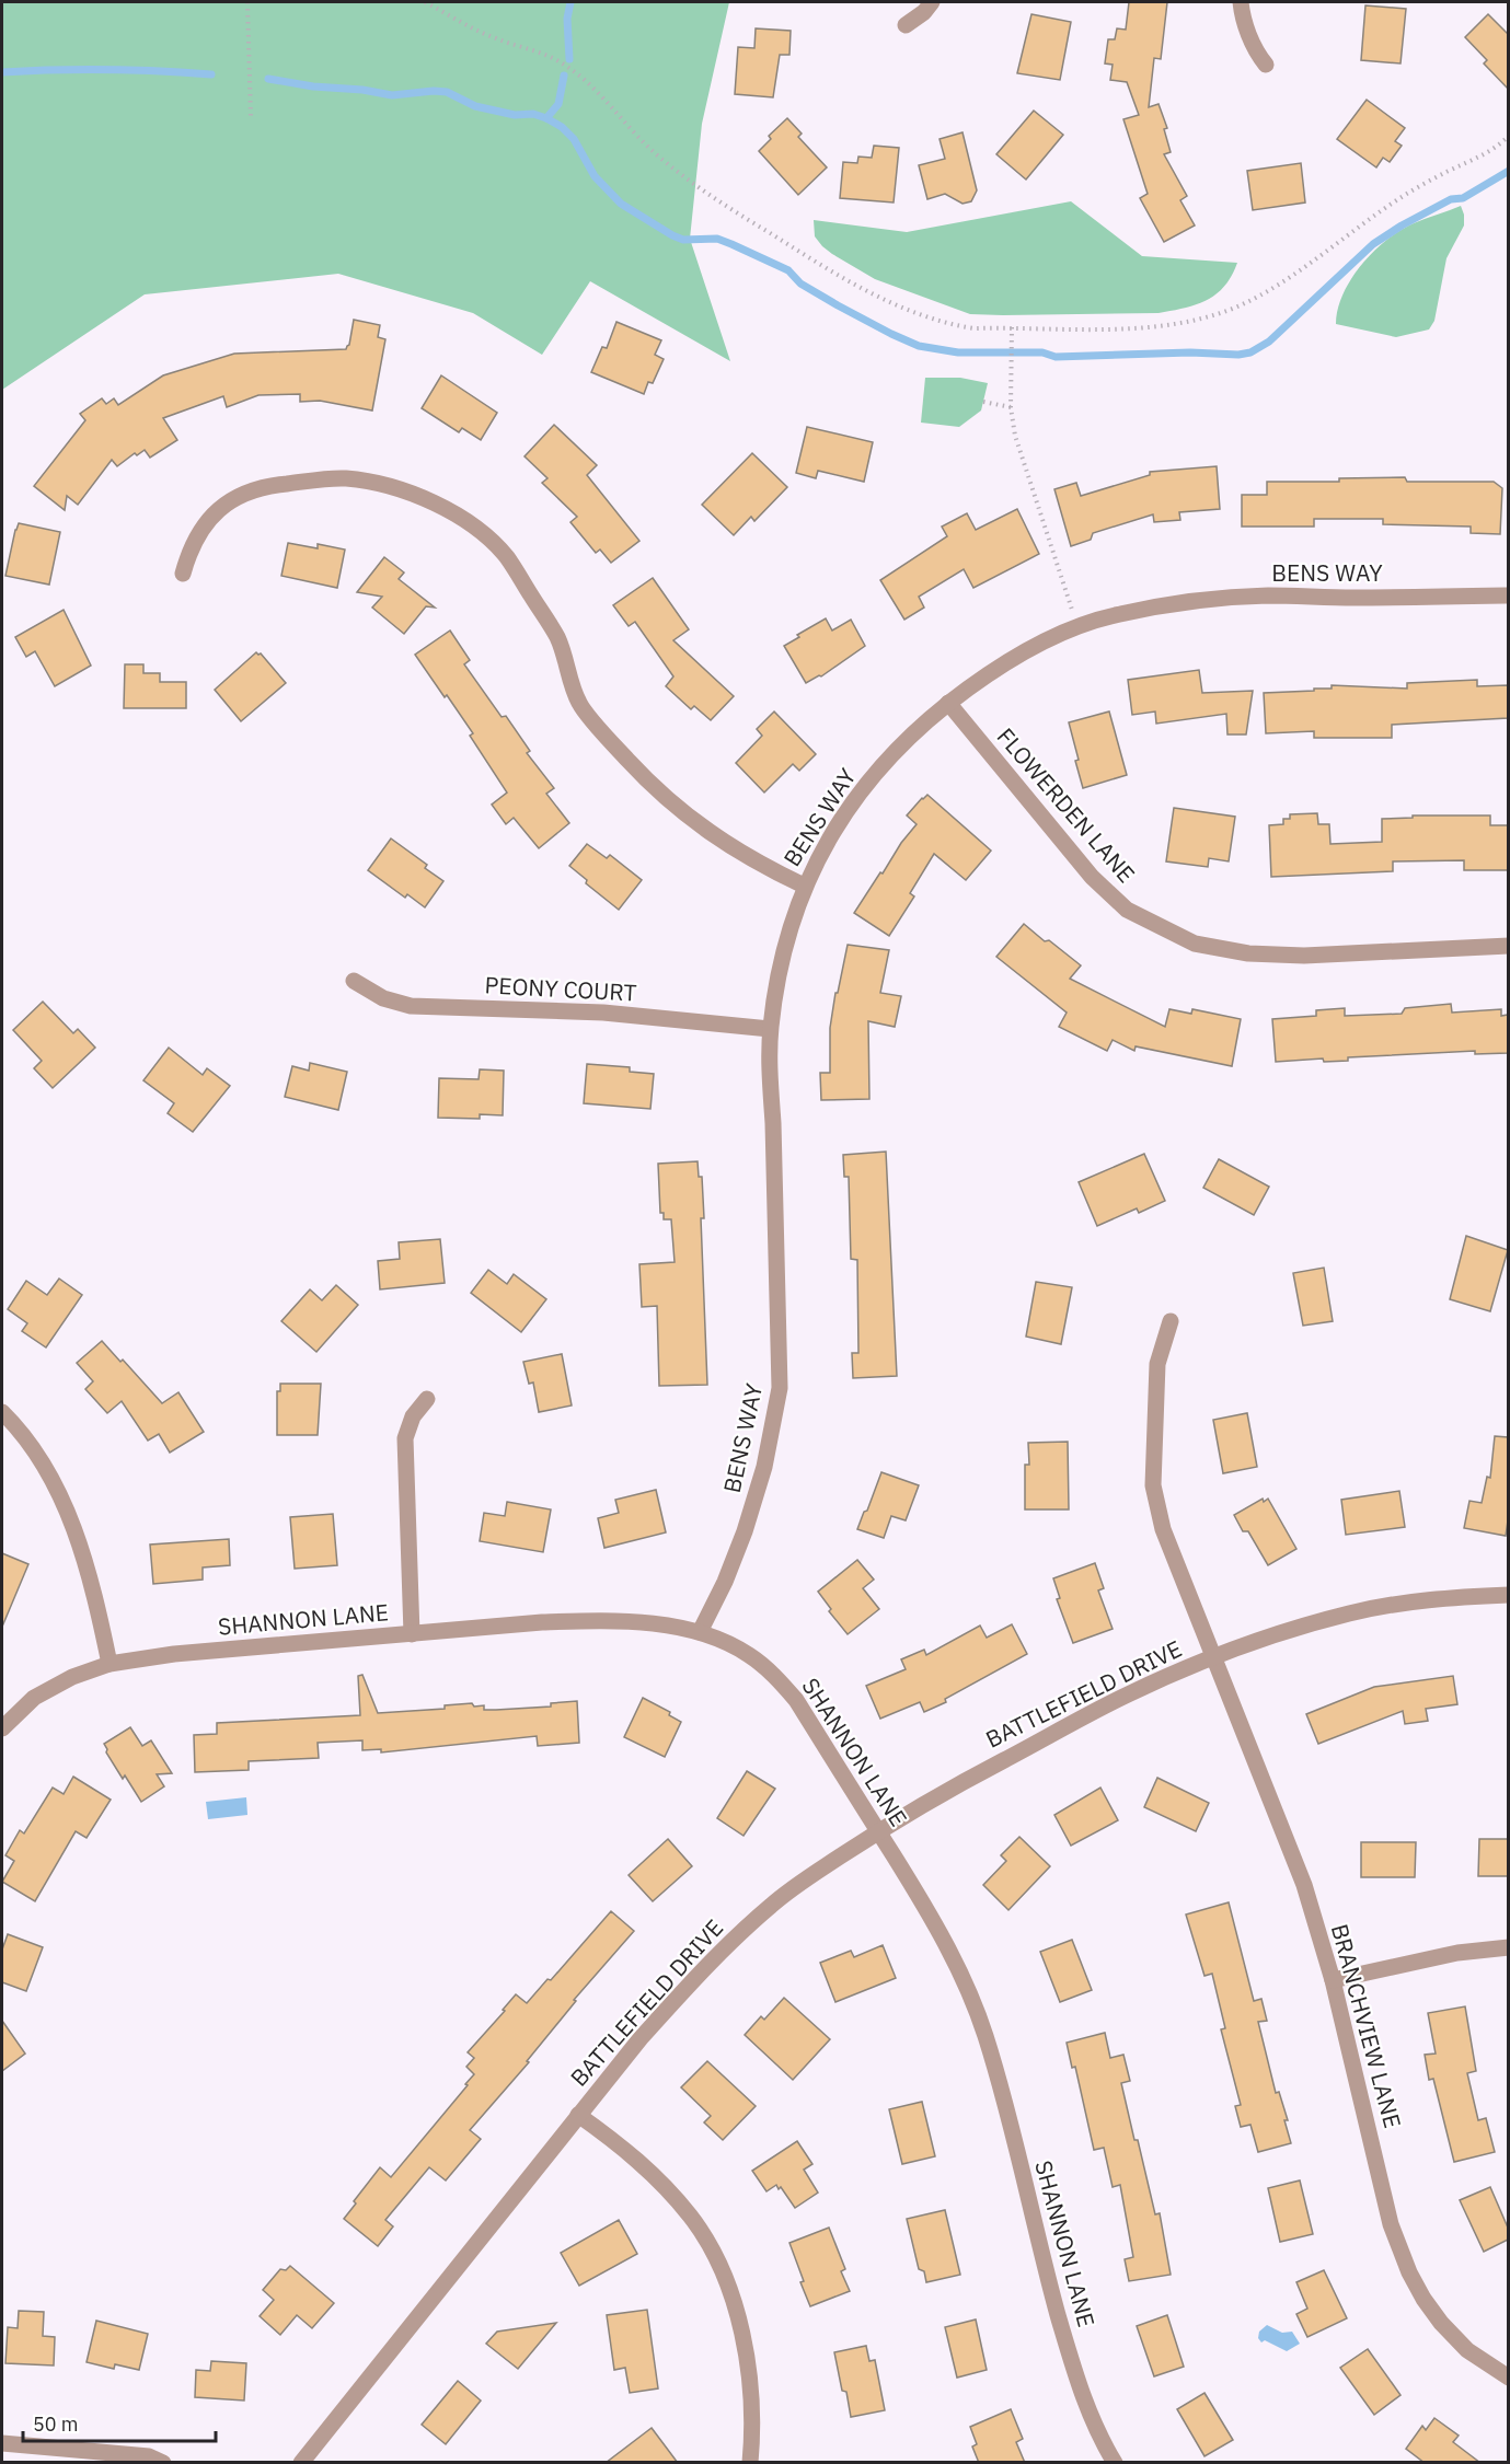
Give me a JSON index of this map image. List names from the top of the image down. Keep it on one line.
{"streets":{"street":["BENS WAY","FLOWERDEN LANE","PEONY COURT","SHANNON LANE","BATTLEFIELD DRIVE","BRANCHVIEW LANE"]},"crossings":[["BENS WAY","FLOWERDEN LANE"],["BENS WAY","PEONY COURT"],["BENS WAY","SHANNON LANE"],["SHANNON LANE","BATTLEFIELD DRIVE"],["BATTLEFIELD DRIVE","BRANCHVIEW LANE"]],"scale_bar":"50 m"}
